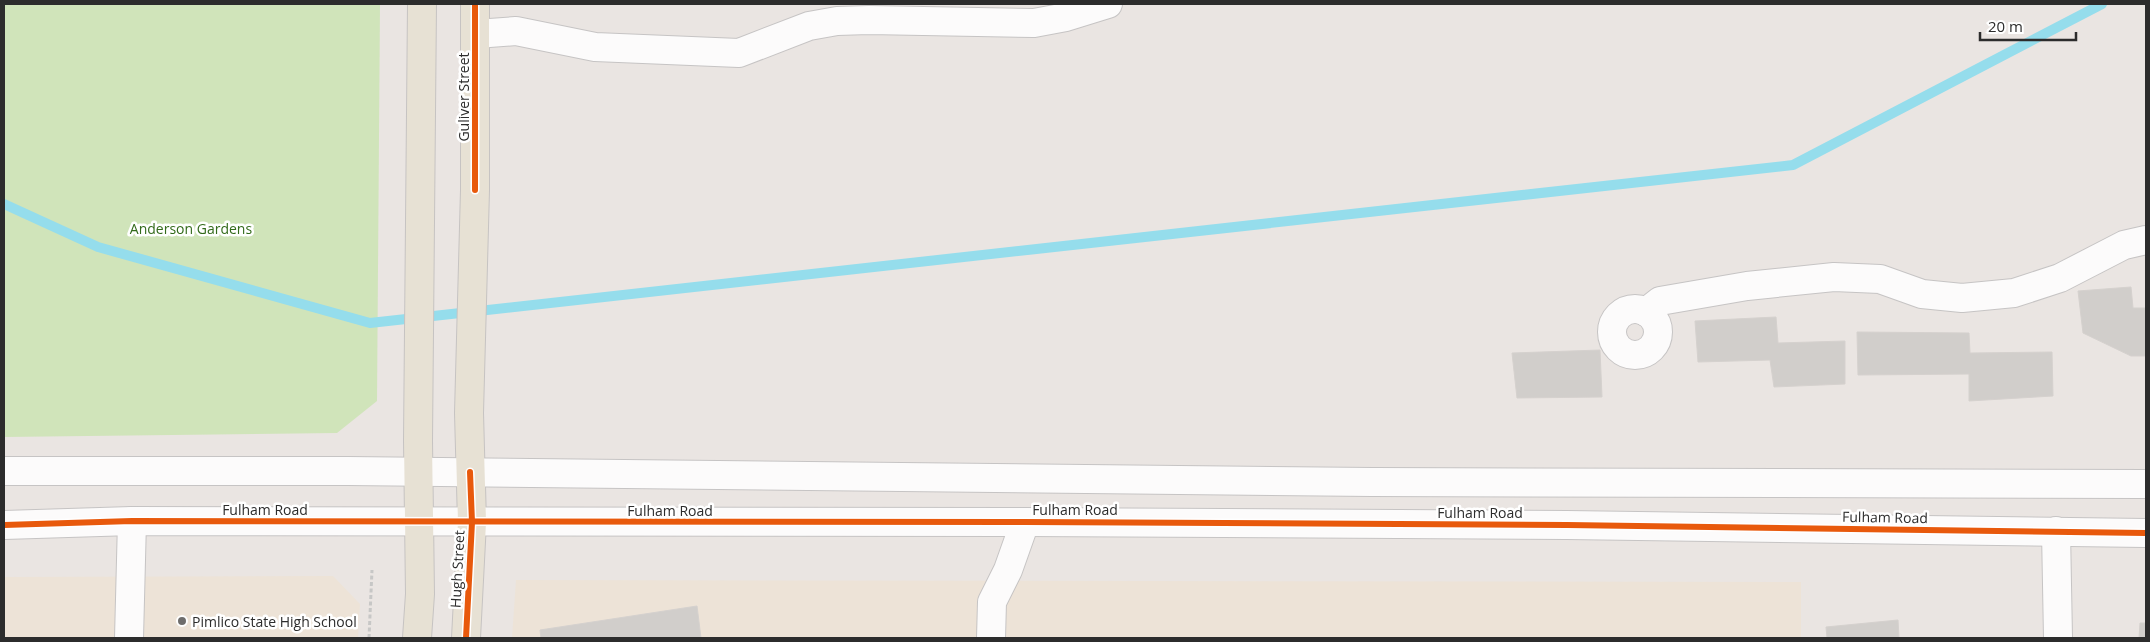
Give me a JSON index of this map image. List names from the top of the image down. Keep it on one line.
{"streets":{"main road":["Guliver Street","Hugh Street"],"street":["Fulham Road"]},"crossings":[["Guliver Street","Hugh Street"],["Fulham Road","Hugh Street"]],"parks":["Anderson Gardens"],"places":["Pimlico State High School"],"scale_bar":"20 m"}
